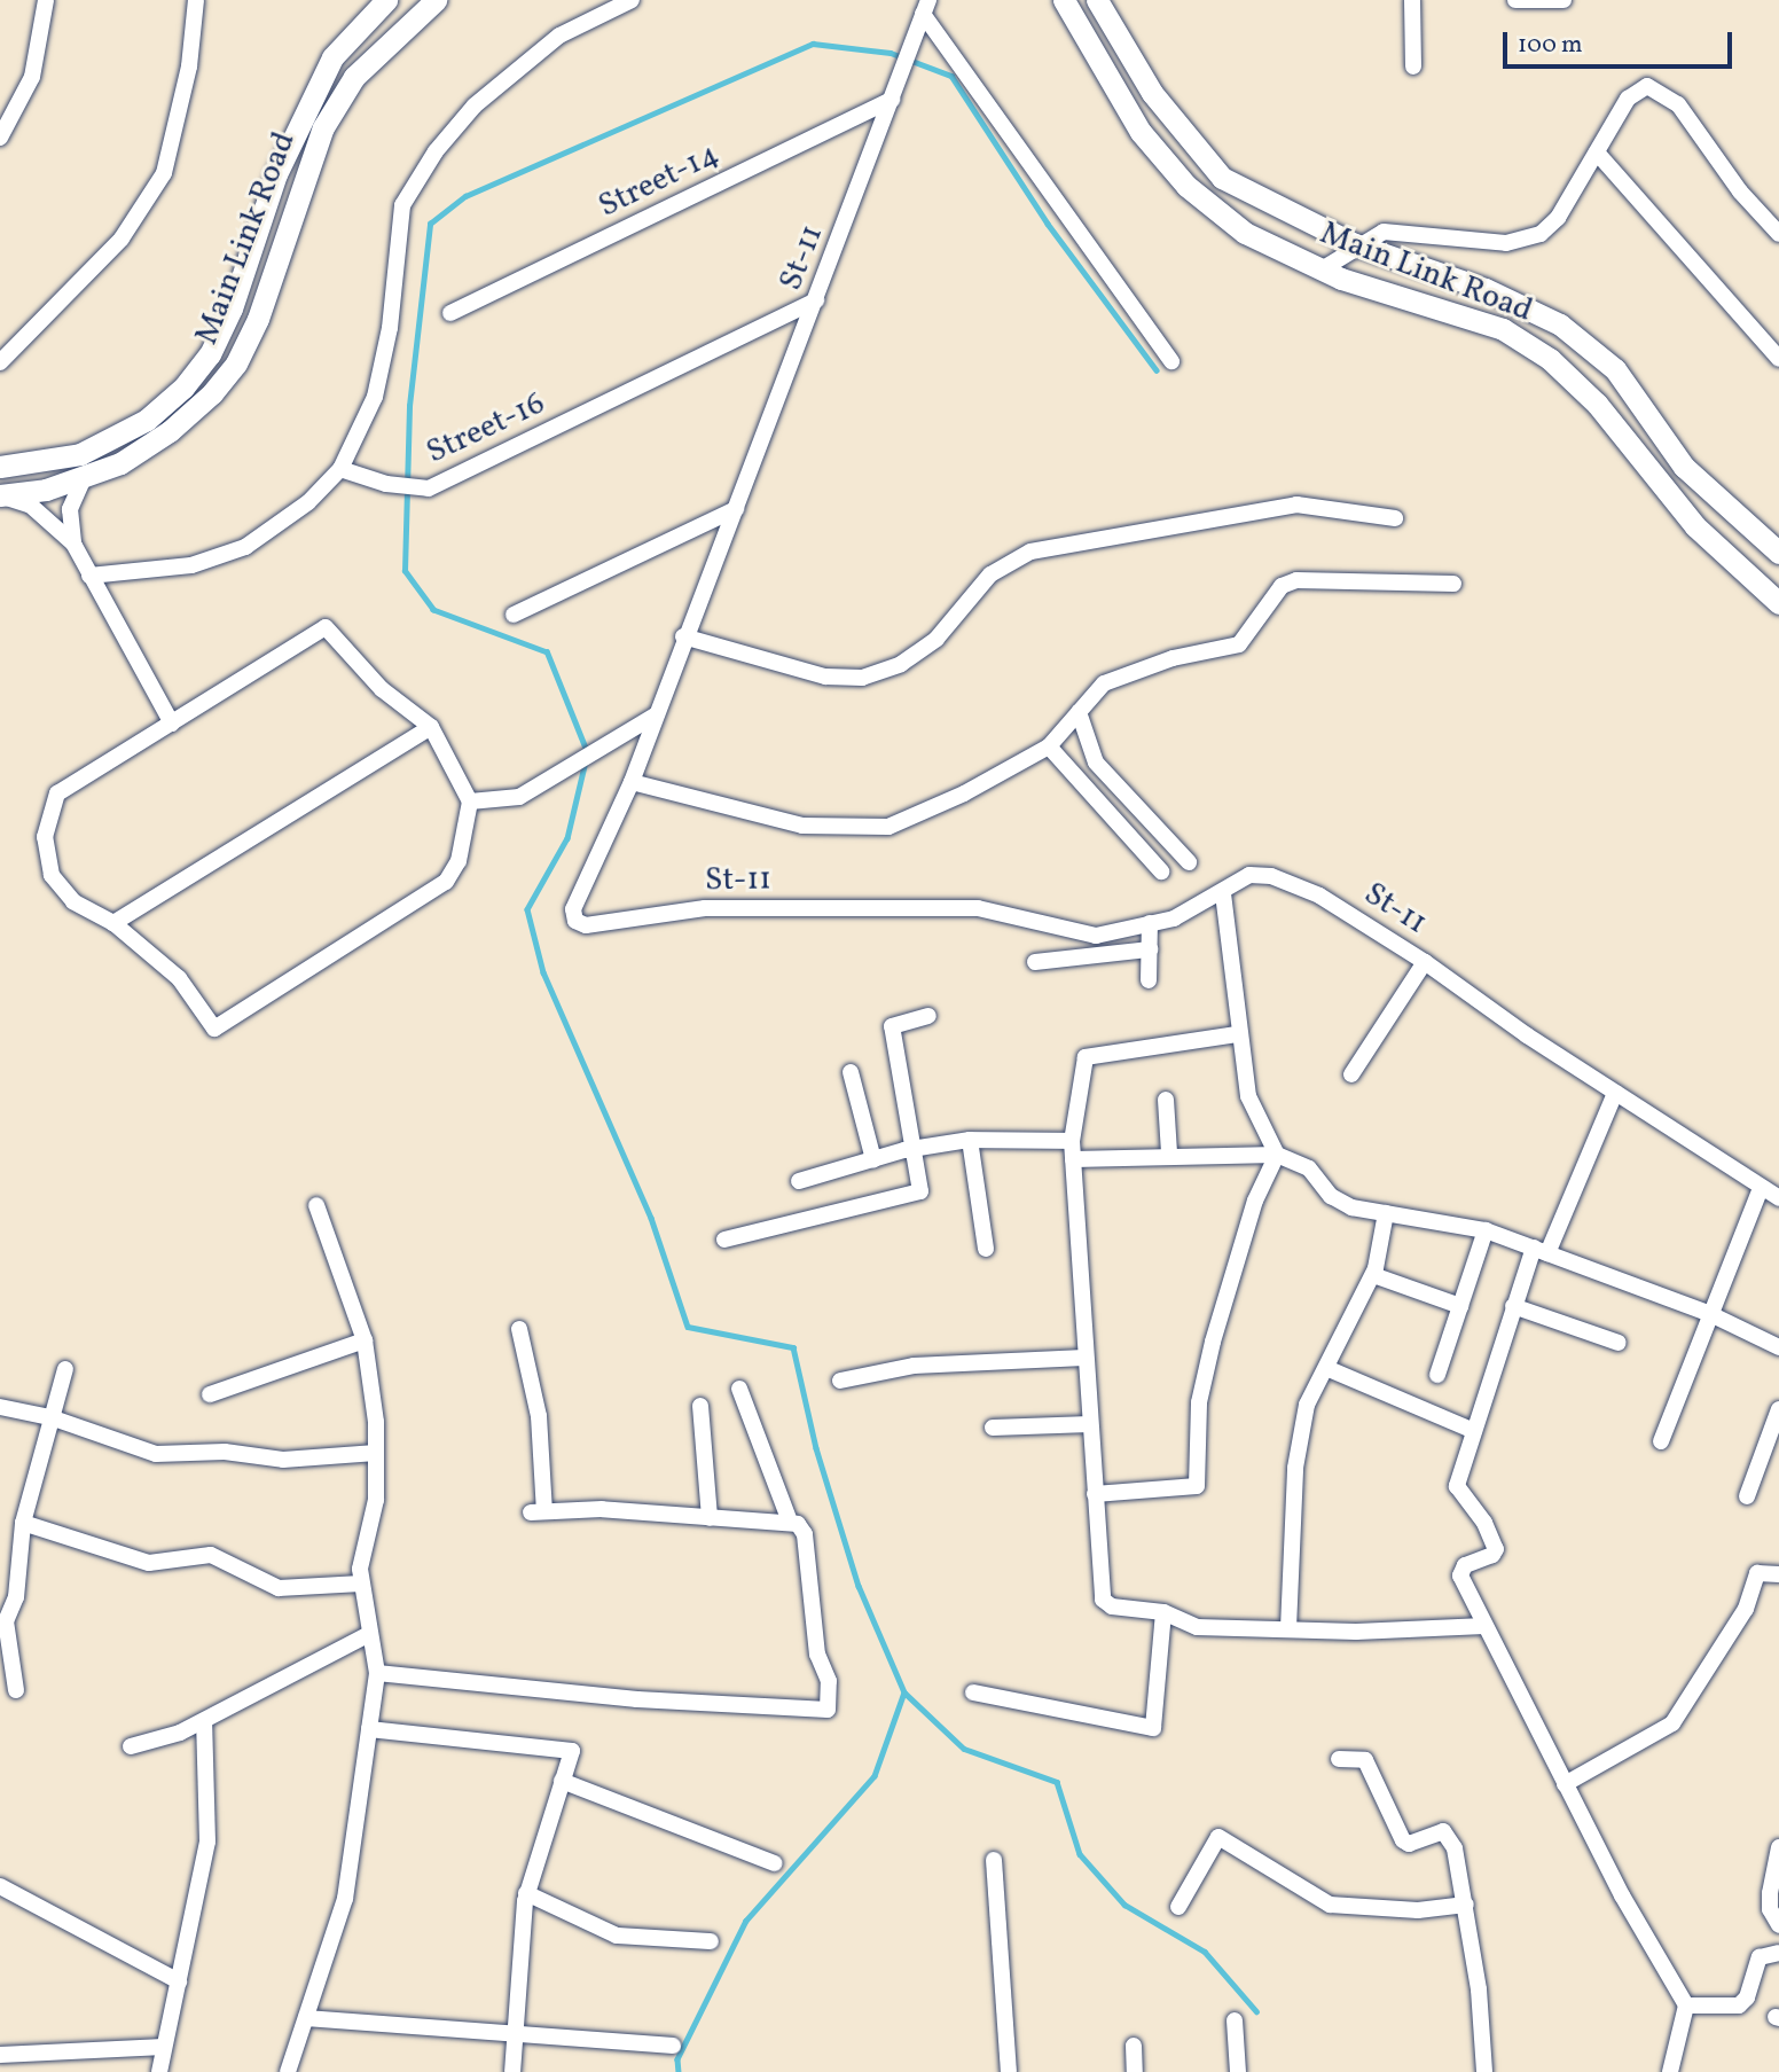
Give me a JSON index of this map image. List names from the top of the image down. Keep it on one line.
{"streets":{"street":["Street-14","Main Link Road","St-11","Street-16"]},"crossings":[["Street-14","St-11"],["St-11","Street-16"]],"scale_bar":"100 m"}
